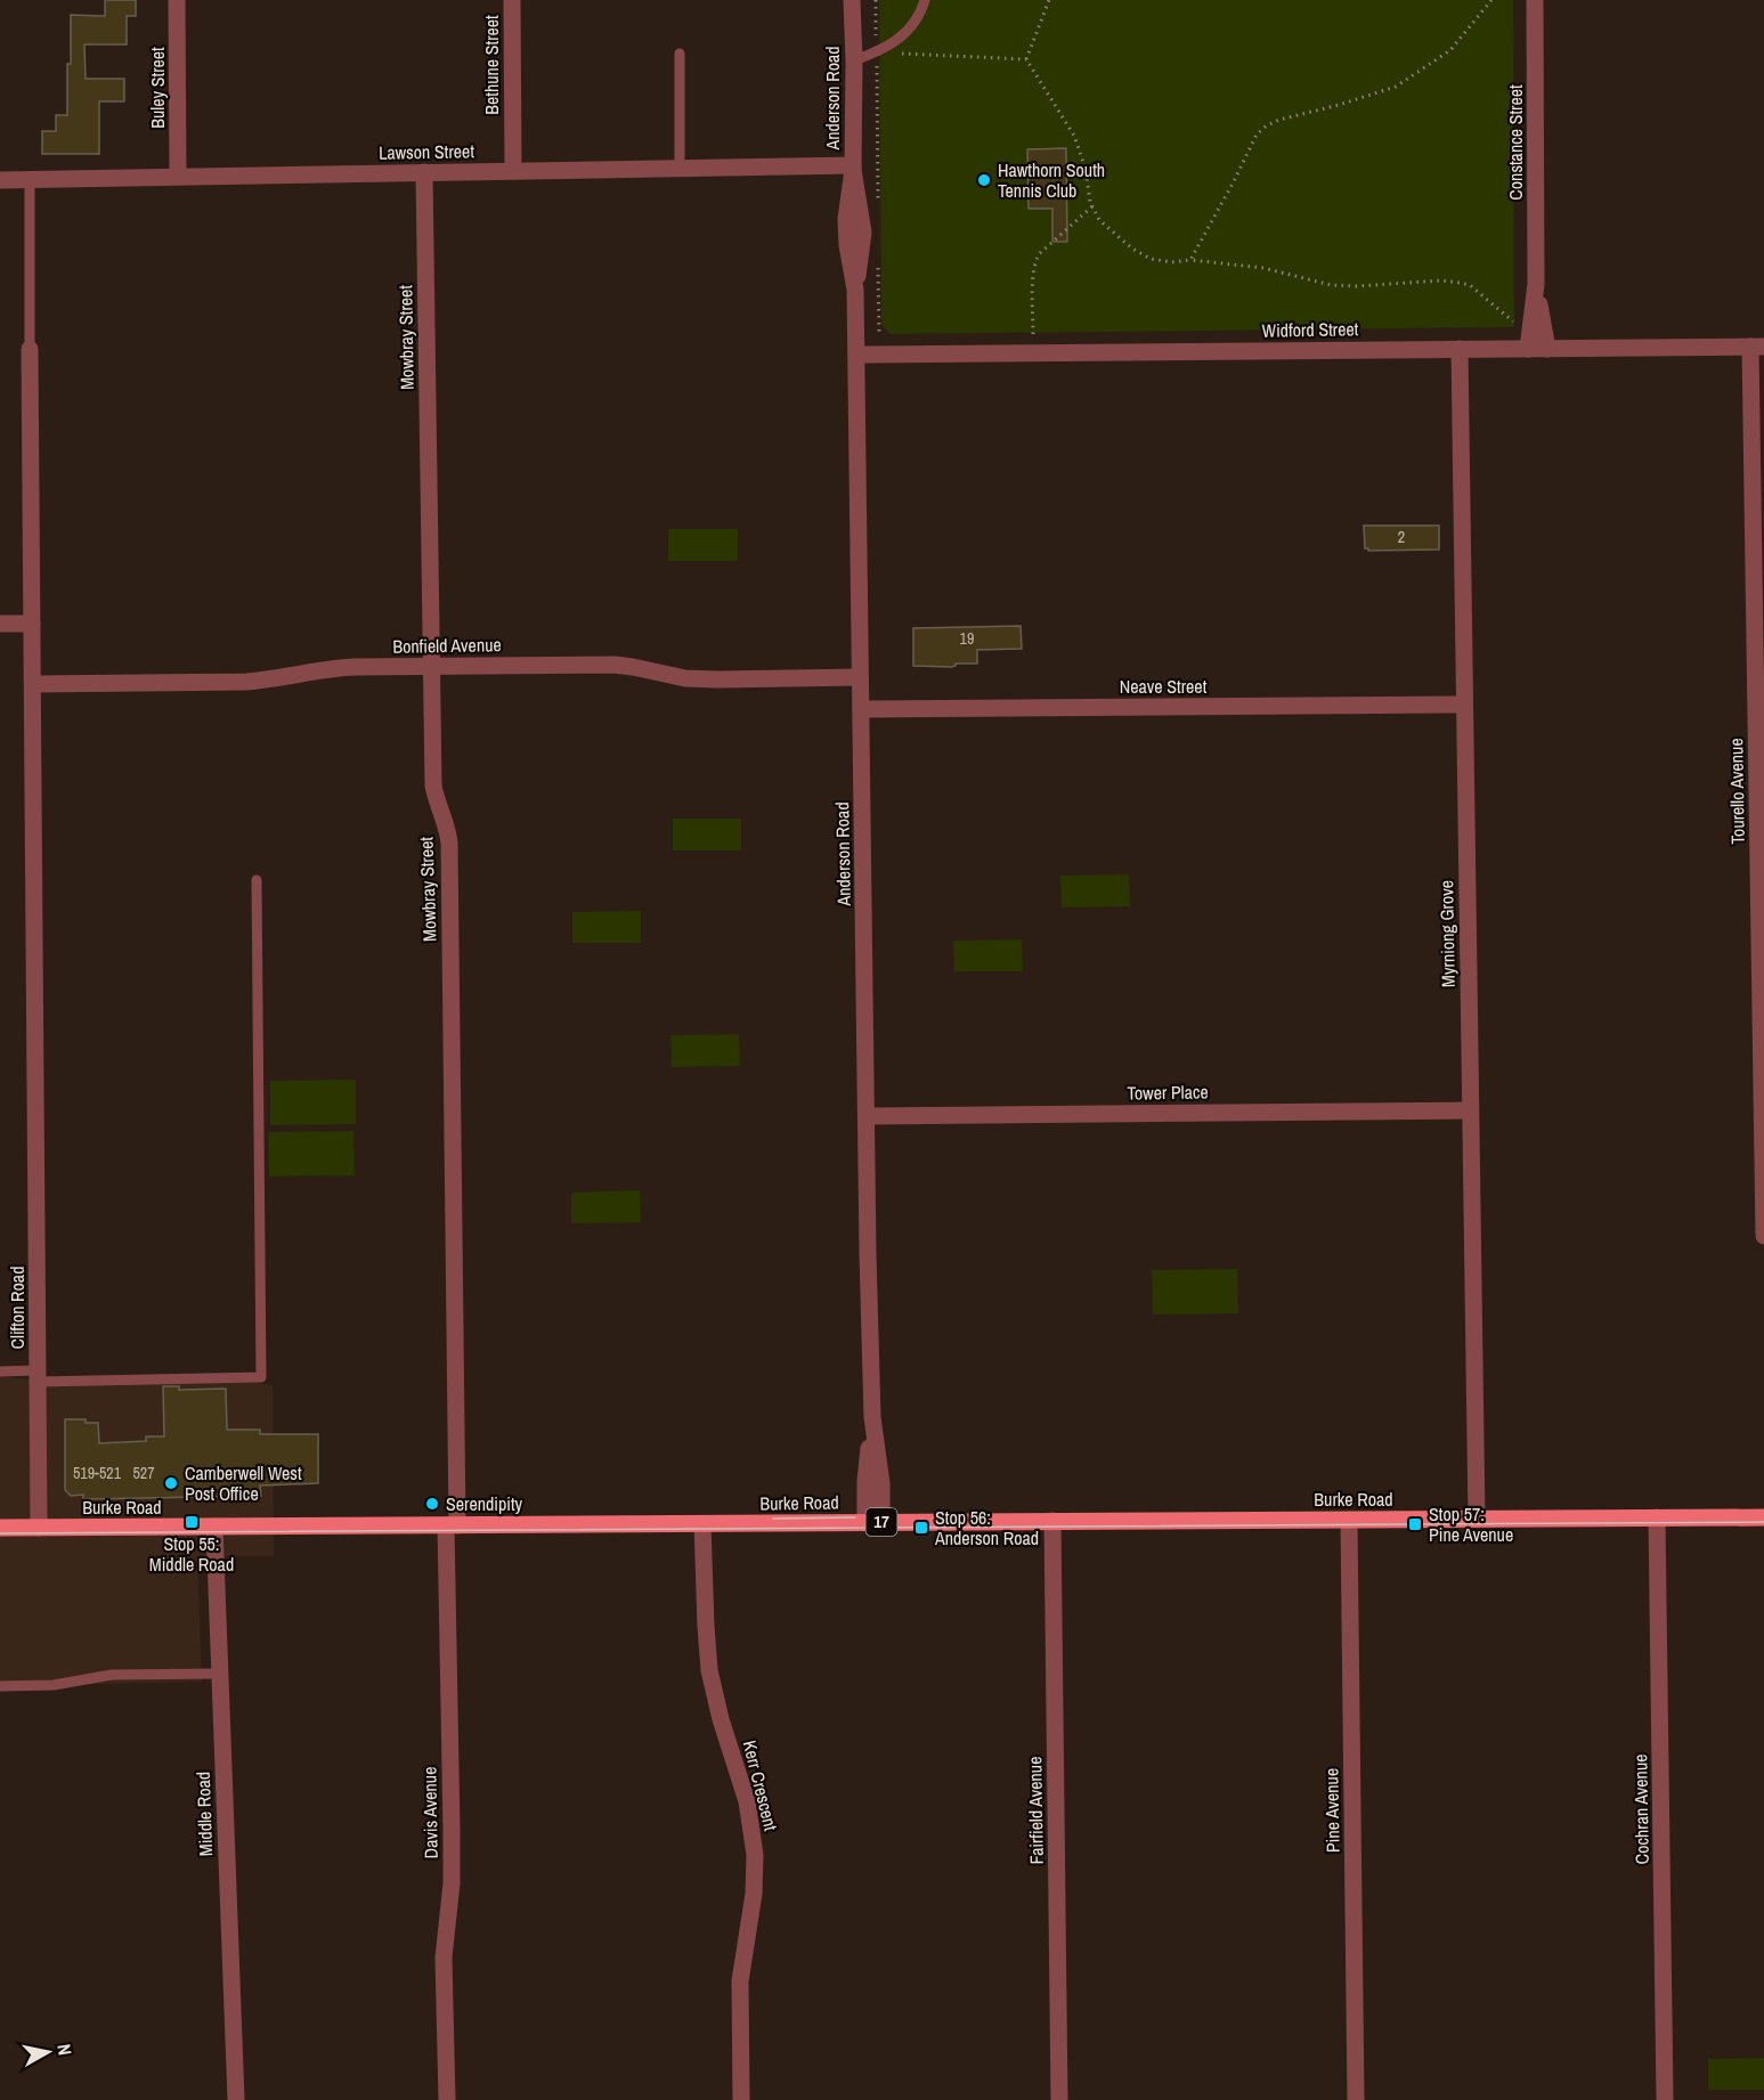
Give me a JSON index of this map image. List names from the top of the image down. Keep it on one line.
{"streets":{"main road":["Burke Road","17"],"street":["Bethune Street","Buley Street","Anderson Road","Constance Street","Lawson Street","Widford Street","Mowbray Street","Bonfield Avenue","Neave Street","Tourello Avenue","Myrniong Grove","Tower Place","Clifton Road","Kerr Crescent","Cochran Avenue","Fairfield Avenue","Pine Avenue","Davis Avenue","Middle Road"]},"crossings":[["Bethune Street","Lawson Street"],["Buley Street","Lawson Street"],["Anderson Road","Lawson Street"],["Anderson Road","Widford Street"],["Anderson Road","Bonfield Avenue"],["Anderson Road","Neave Street"],["Anderson Road","Tower Place"],["Anderson Road","Burke Road"],["Constance Street","Widford Street"],["Lawson Street","Mowbray Street"],["Widford Street","Tourello Avenue"],["Widford Street","Myrniong Grove"],["Mowbray Street","Bonfield Avenue"],["Mowbray Street","Burke Road"],["Mowbray Street","Davis Avenue"],["Bonfield Avenue","Clifton Road"],["Neave Street","Myrniong Grove"],["Myrniong Grove","Tower Place"],["Myrniong Grove","Burke Road"],["Clifton Road","Burke Road"],["Burke Road","Kerr Crescent"],["Burke Road","Cochran Avenue"],["Burke Road","Fairfield Avenue"],["Burke Road","Pine Avenue"],["Burke Road","Davis Avenue"],["Burke Road","Middle Road"]],"places":{"other":["Hawthorn South Tennis Club","Camberwell West Post Office","Serendipity"],"transit":["Stop 55: Middle Road","Stop 57: Pine Avenue","Stop 56: Anderson Road"]},"house_numbers":["2","19","519-521","527"],"north":"right"}
